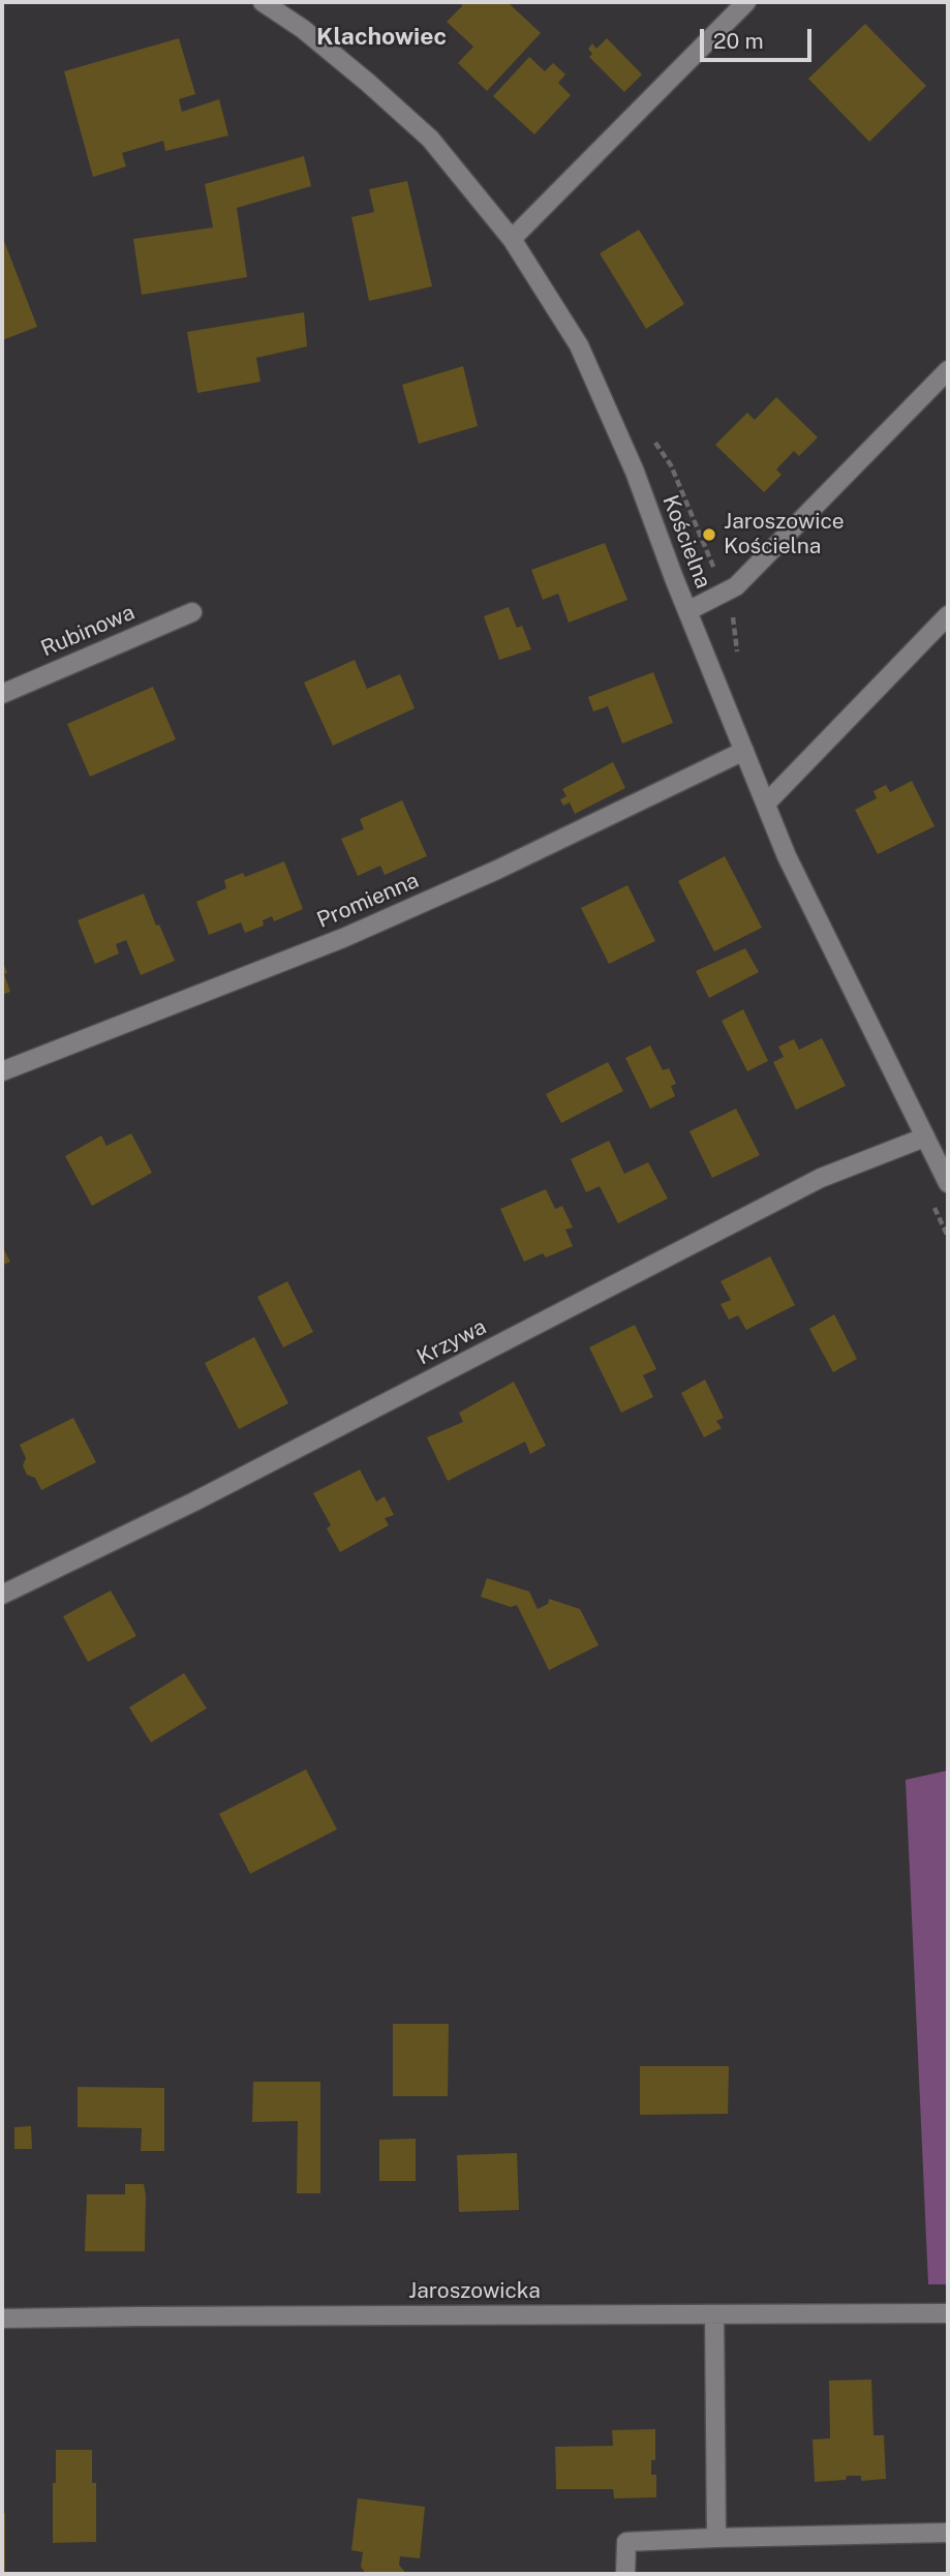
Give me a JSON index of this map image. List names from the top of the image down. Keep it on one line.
{"streets":{"street":["Kościelna","Rubinowa","Promienna","Krzywa","Jaroszowicka"]},"crossings":[["Kościelna","Promienna"],["Kościelna","Krzywa"]],"districts":["Klachowiec"],"places":["Jaroszowice Kościelna"],"scale_bar":"20 m"}
